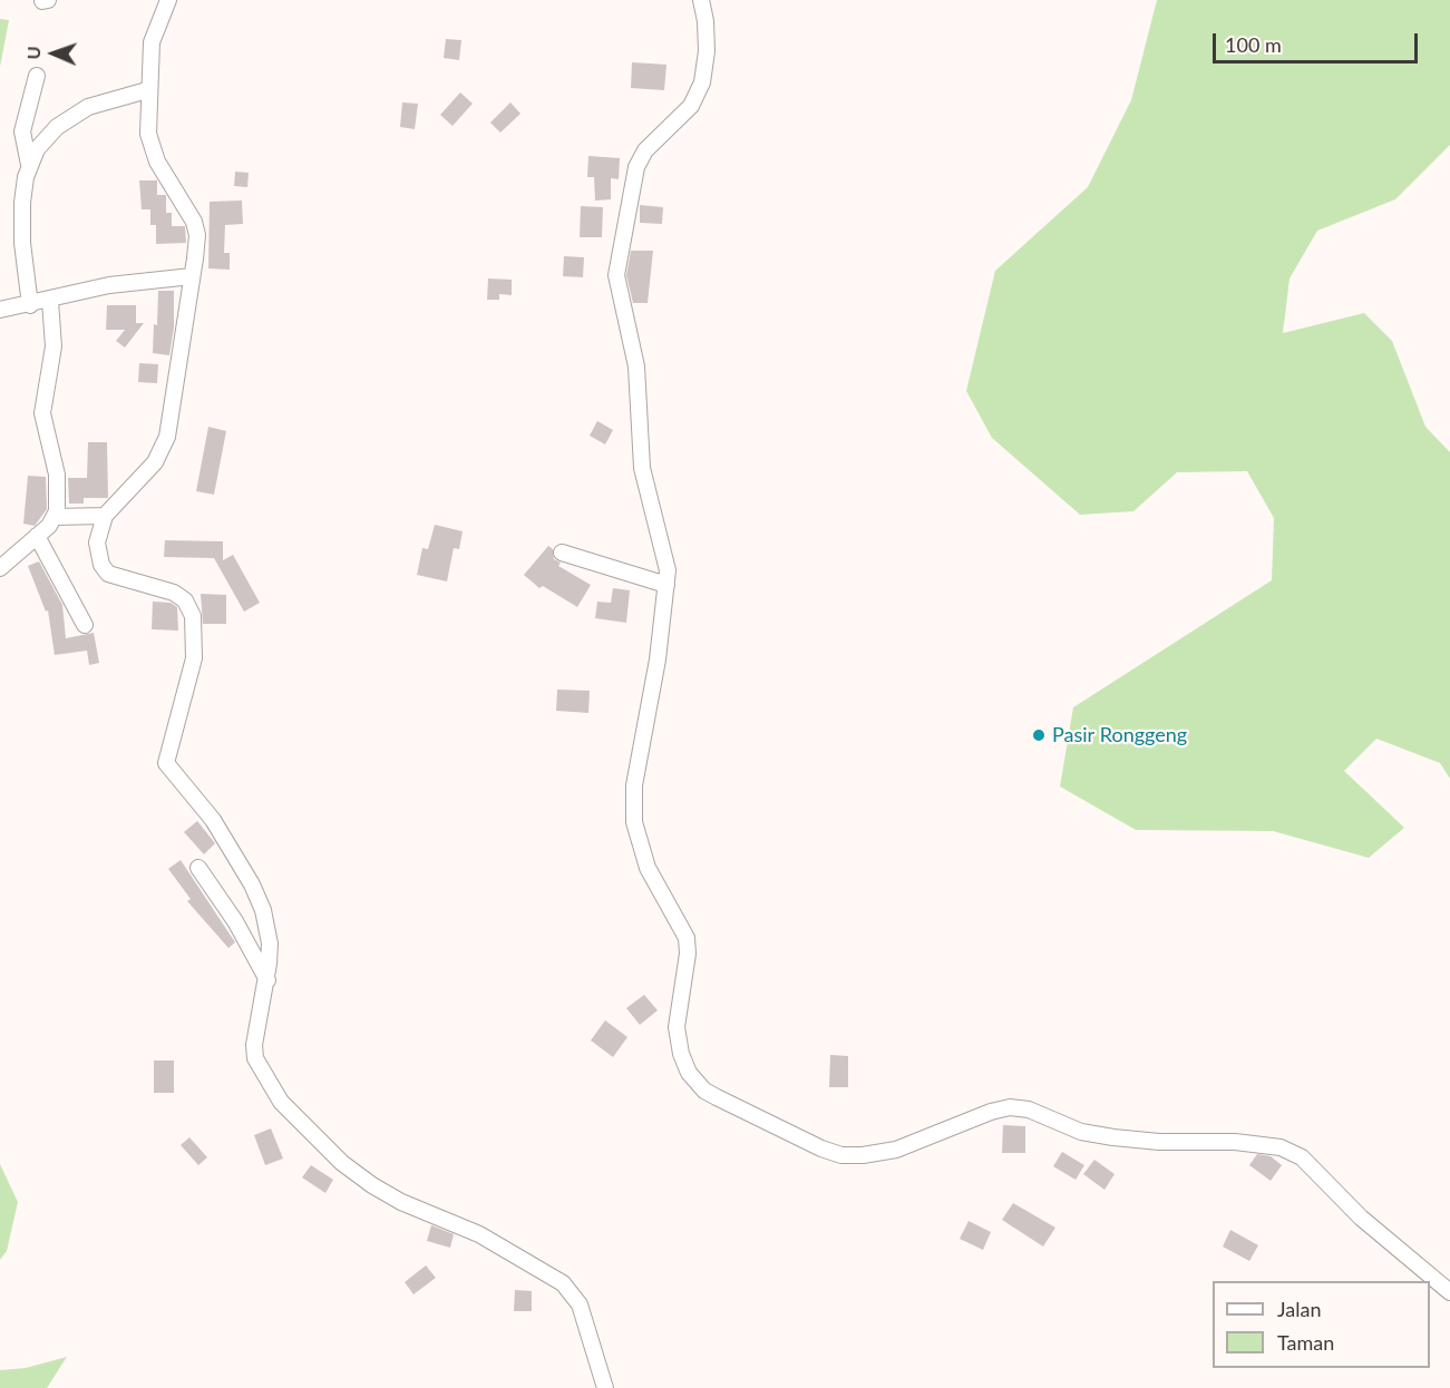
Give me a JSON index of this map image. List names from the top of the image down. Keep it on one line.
{"places":["Pasir Ronggeng"],"legend":["Jalan","Taman"],"scale_bar":"100 m","north":"left"}
